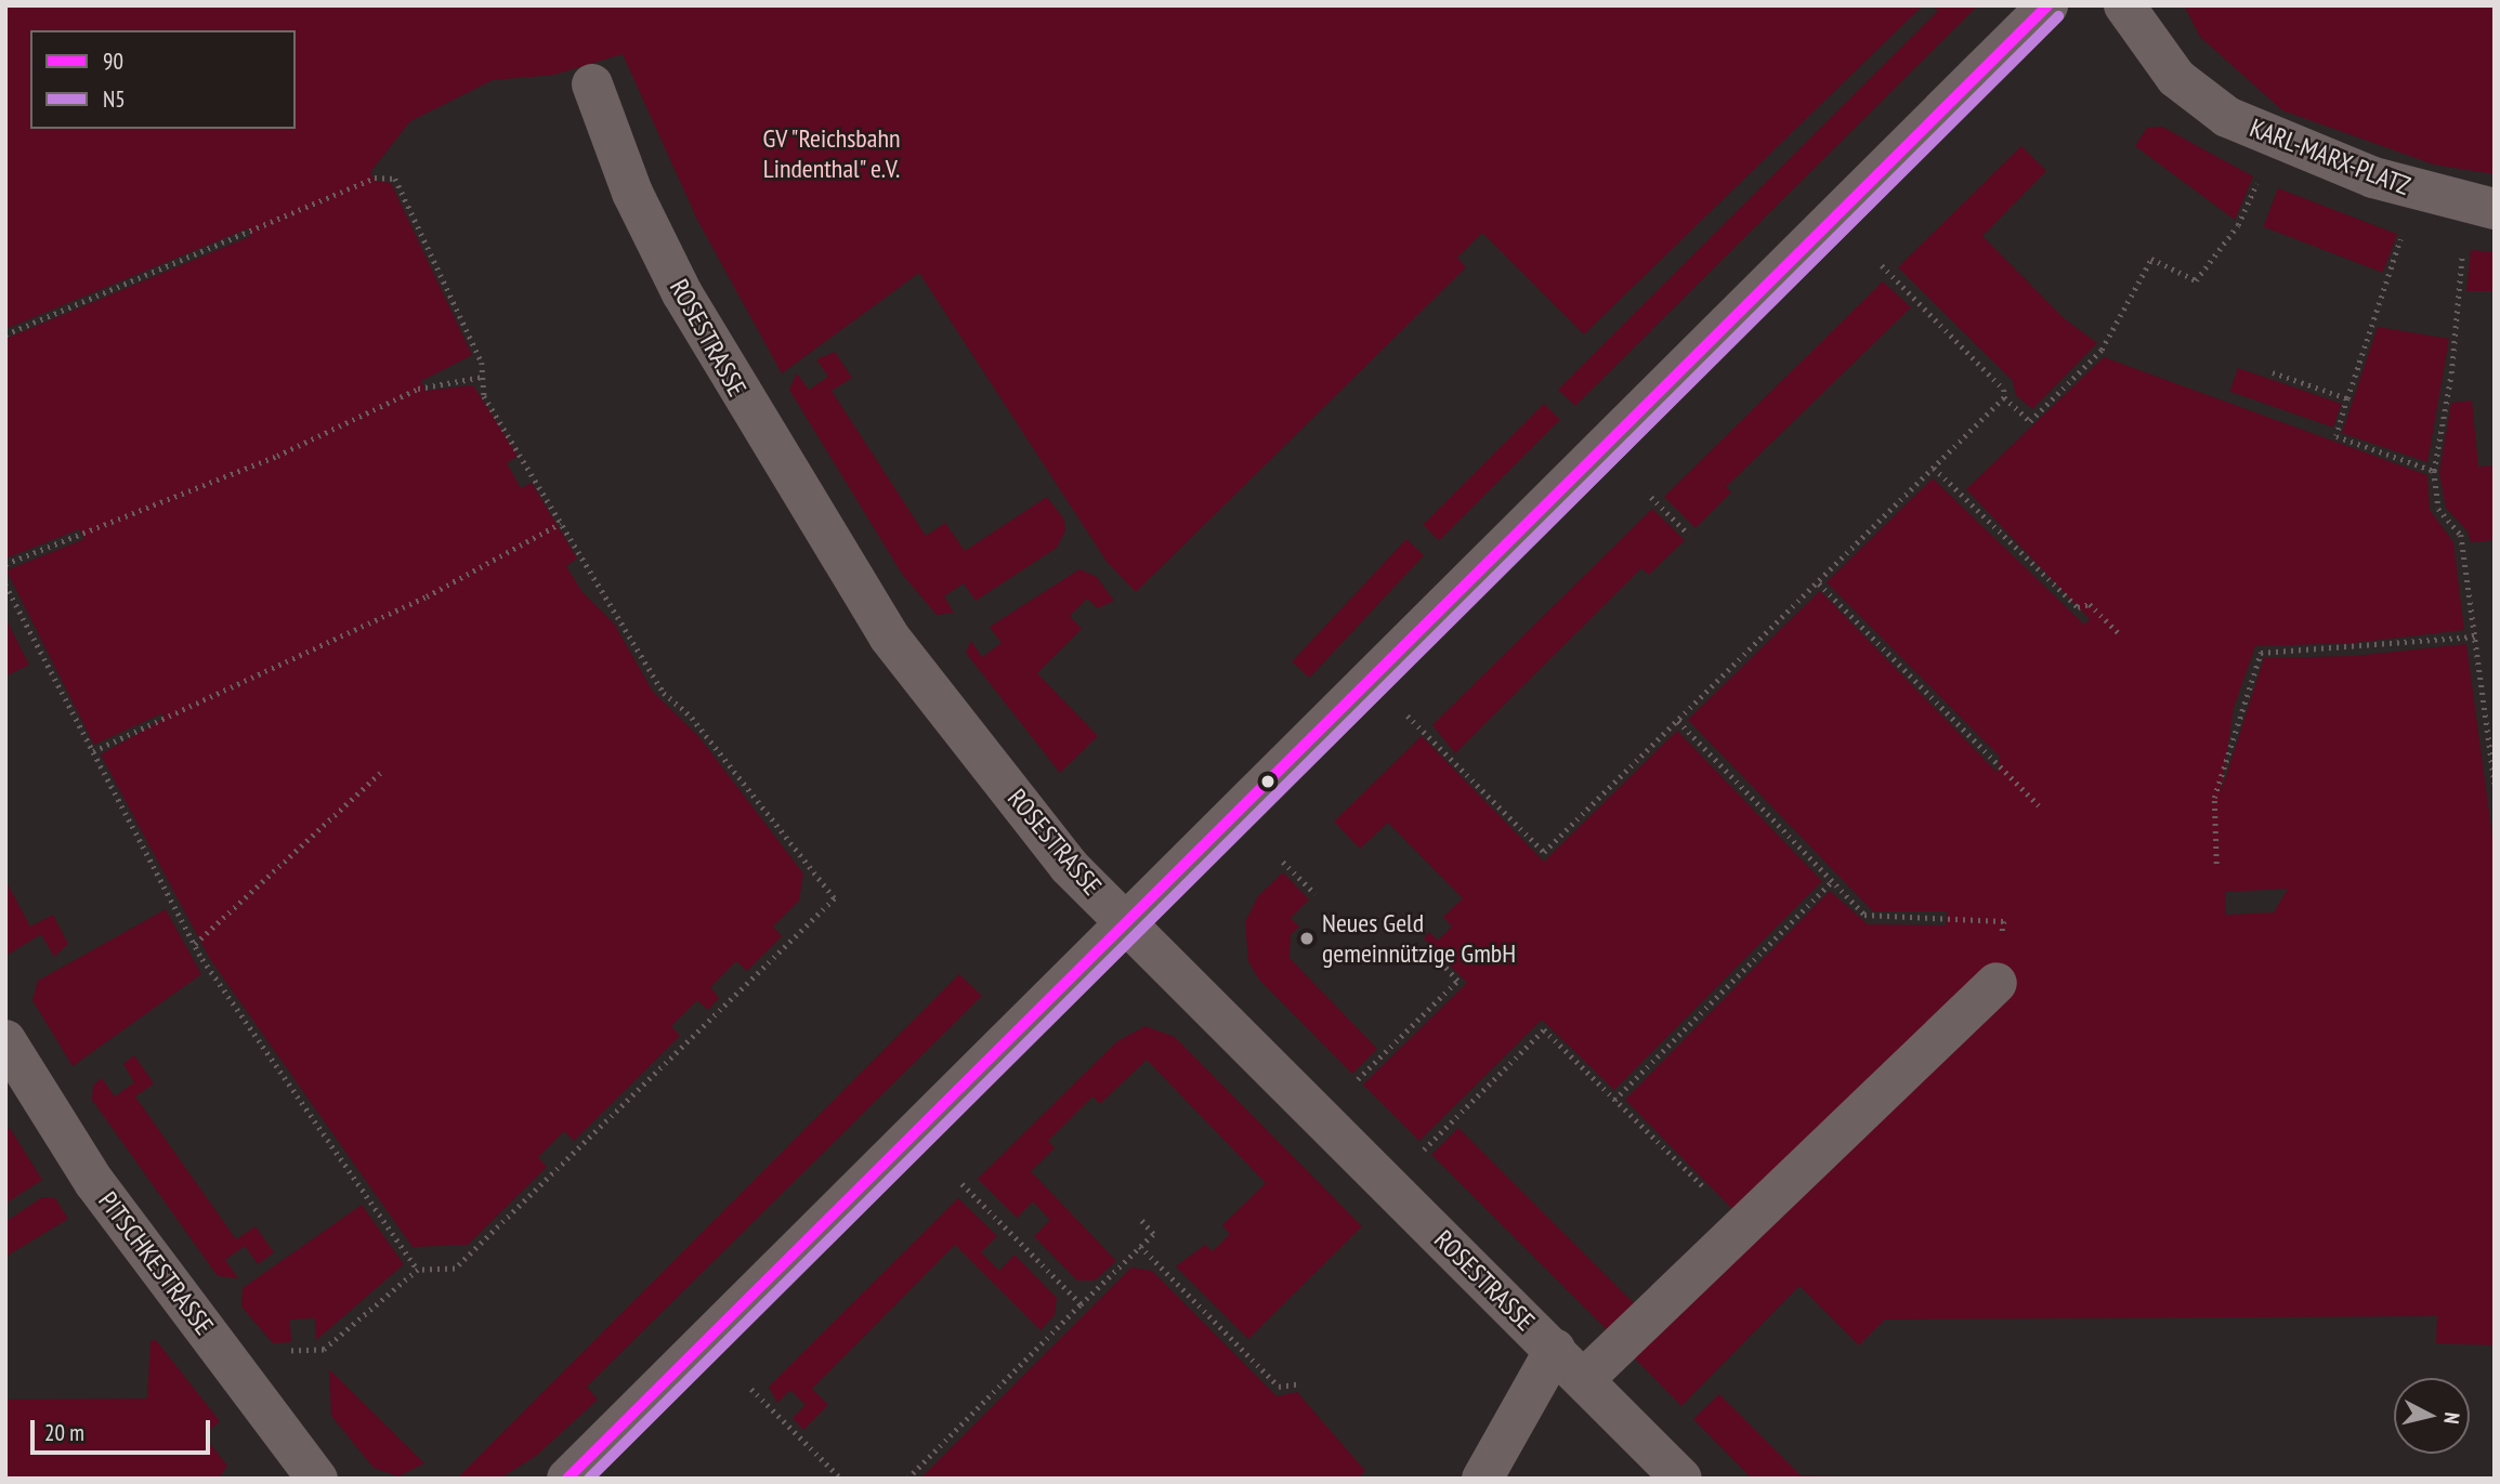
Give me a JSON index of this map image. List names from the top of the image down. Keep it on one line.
{"streets":{"street":["KARL-MARX-PLATZ","ROSESTRASSE","PITSCHKESTRASSE"]},"parks":["GV \"Reichsbahn Lindenthal\" e.V."],"places":["Neues Geld gemeinnützige GmbH"],"lines":["transit line 90","transit line N5"],"legend":["90","N5"],"scale_bar":"20 m","north":"right"}
